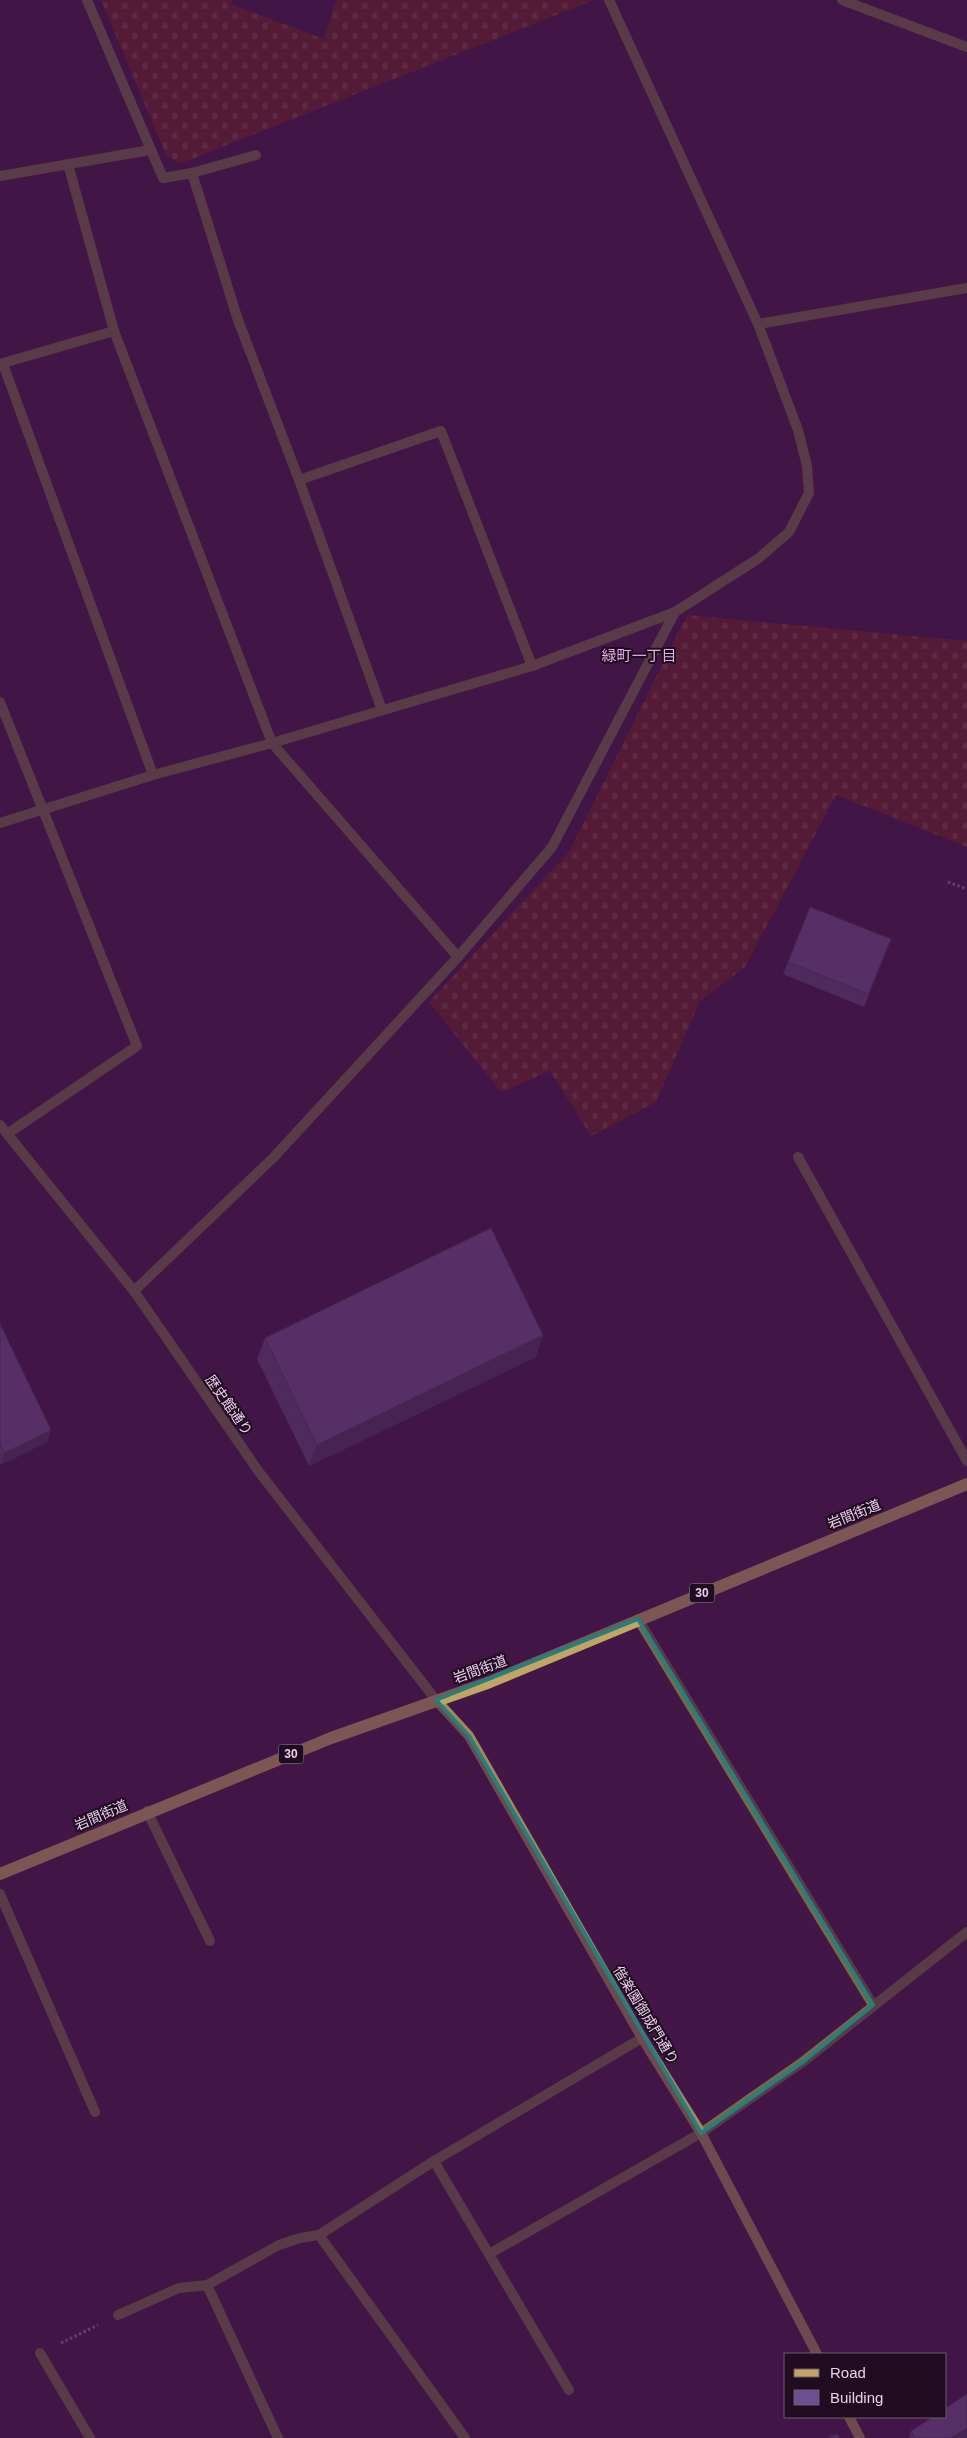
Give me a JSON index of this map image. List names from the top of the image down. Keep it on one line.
{"streets":{"main road":["岩間街道","30","偕楽園御成門通り"],"street":["歴史館通り"]},"crossings":[["歴史館通り","岩間街道"],["歴史館通り","偕楽園御成門通り"],["岩間街道","偕楽園御成門通り"]],"districts":["緑町一丁目"],"legend":["Road","Building"]}
